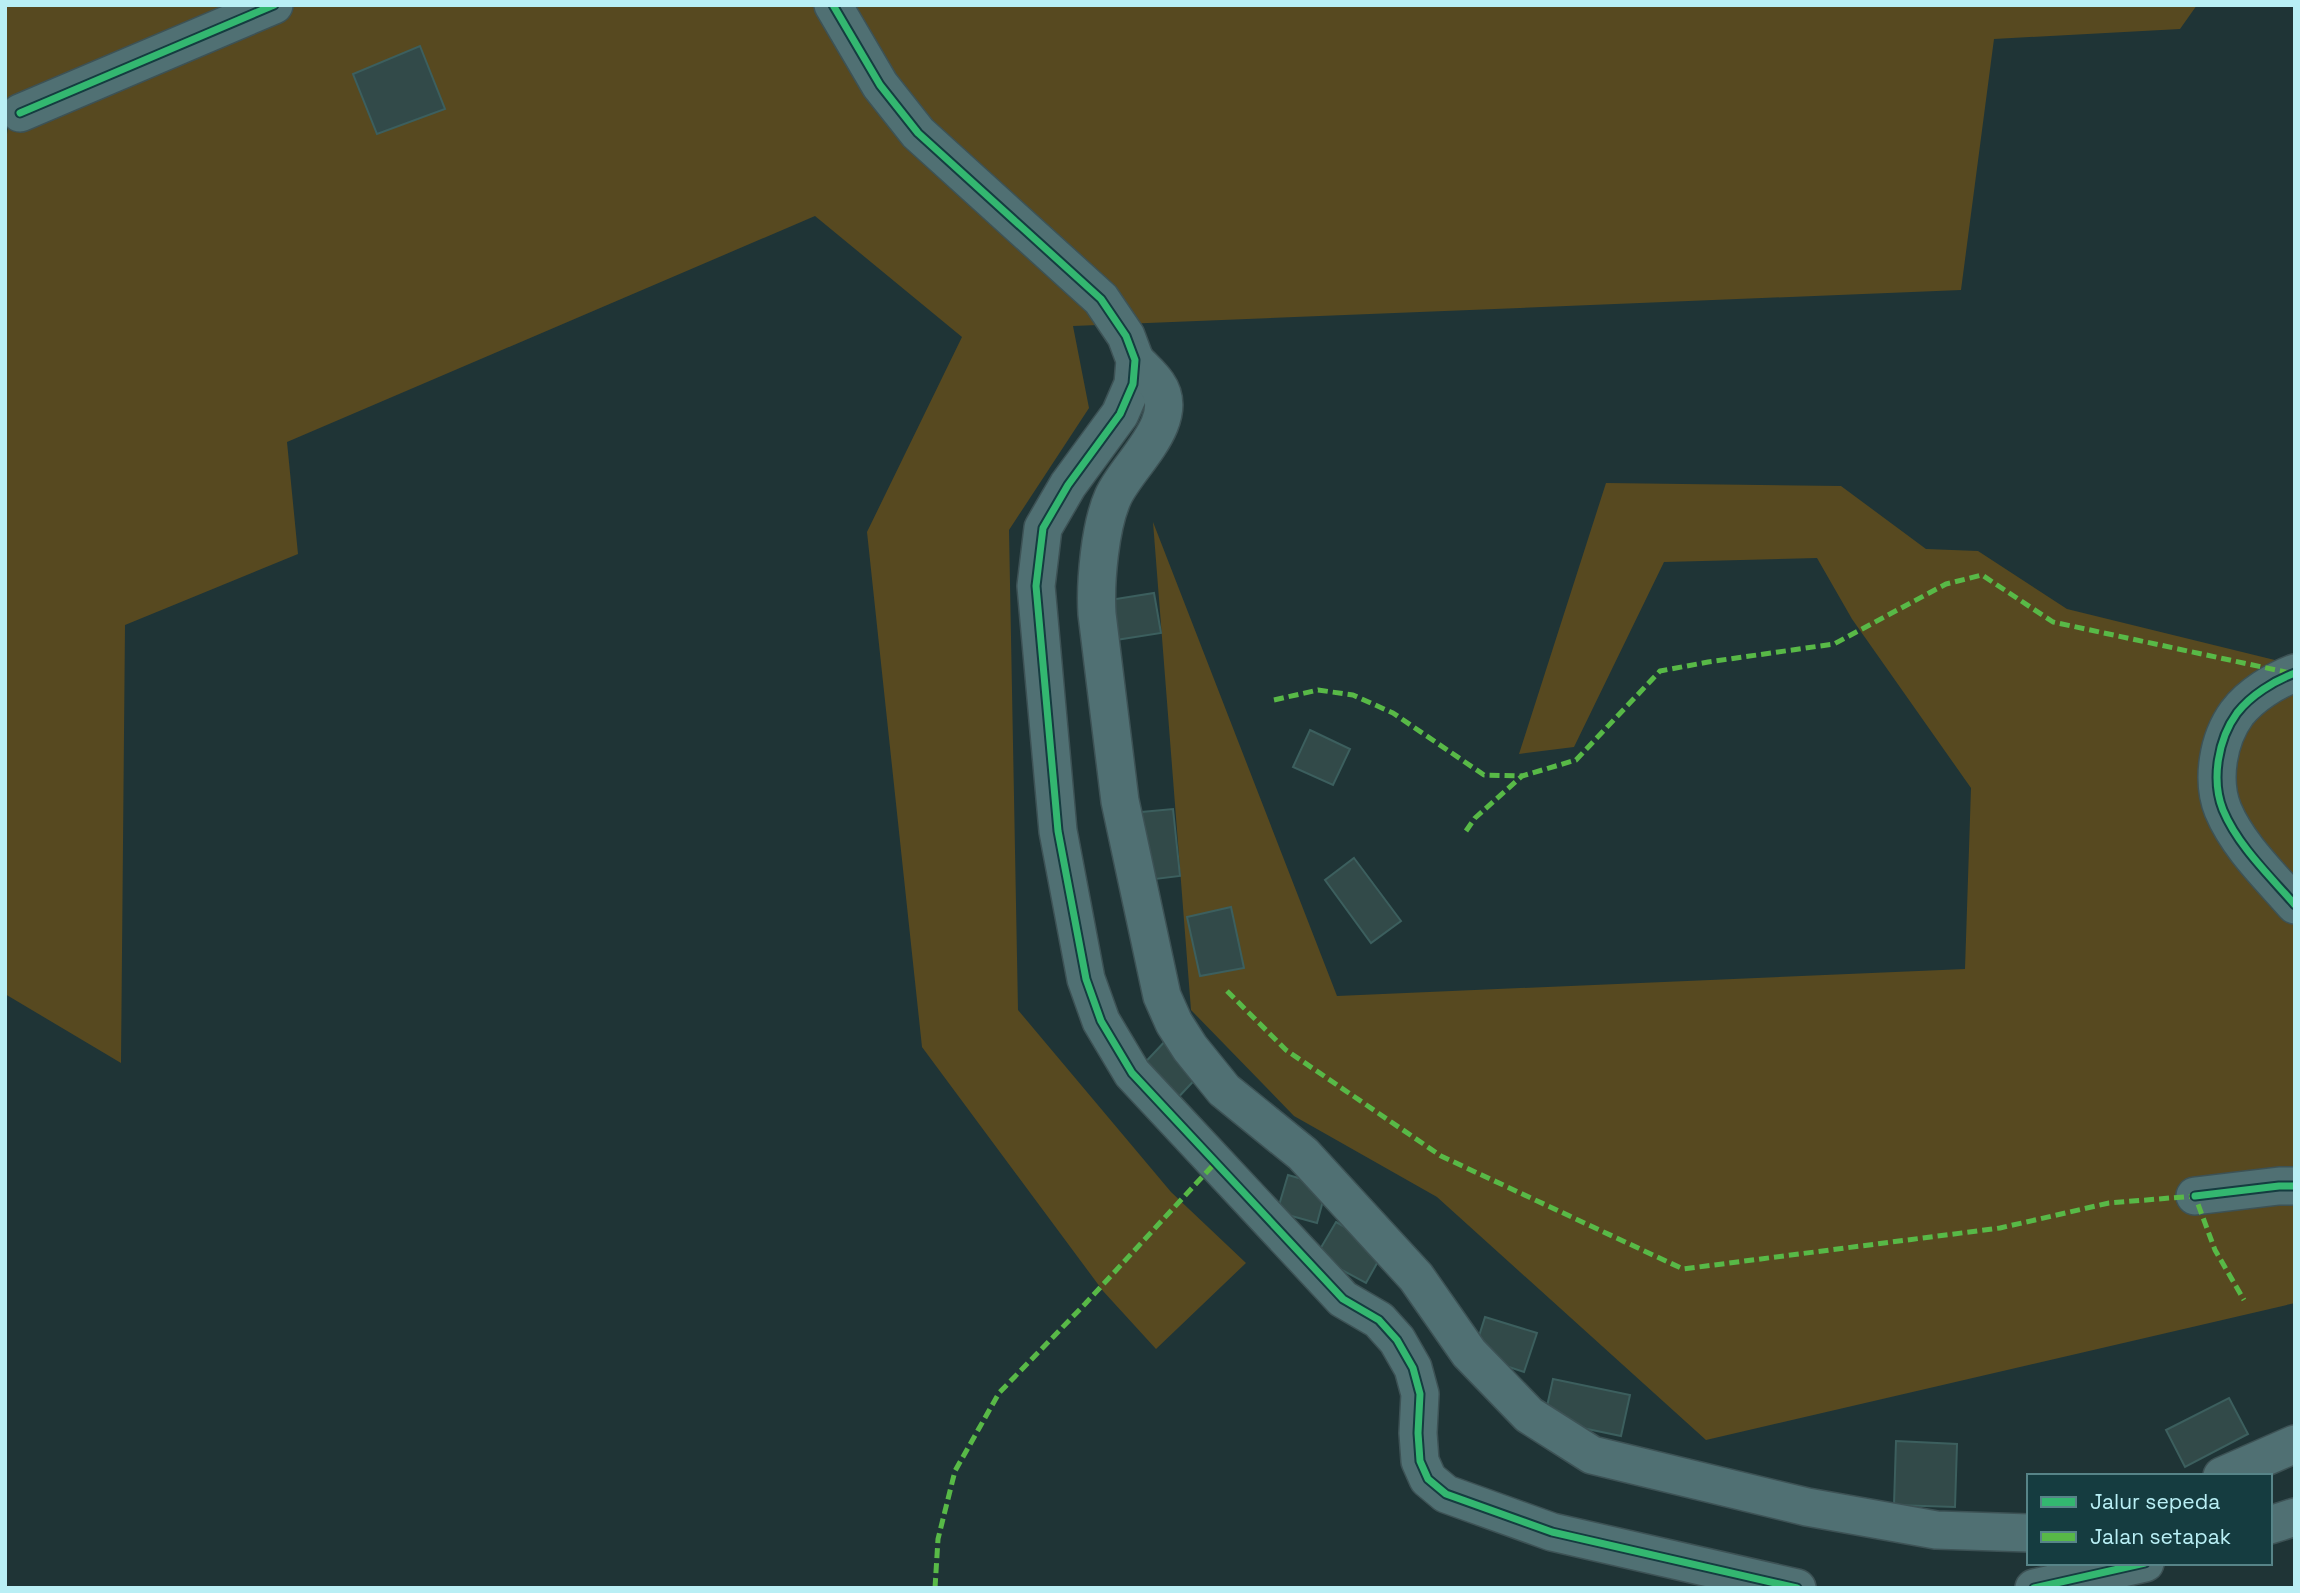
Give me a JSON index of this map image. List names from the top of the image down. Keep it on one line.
{"legend":["Jalur sepeda","Jalan setapak"]}
